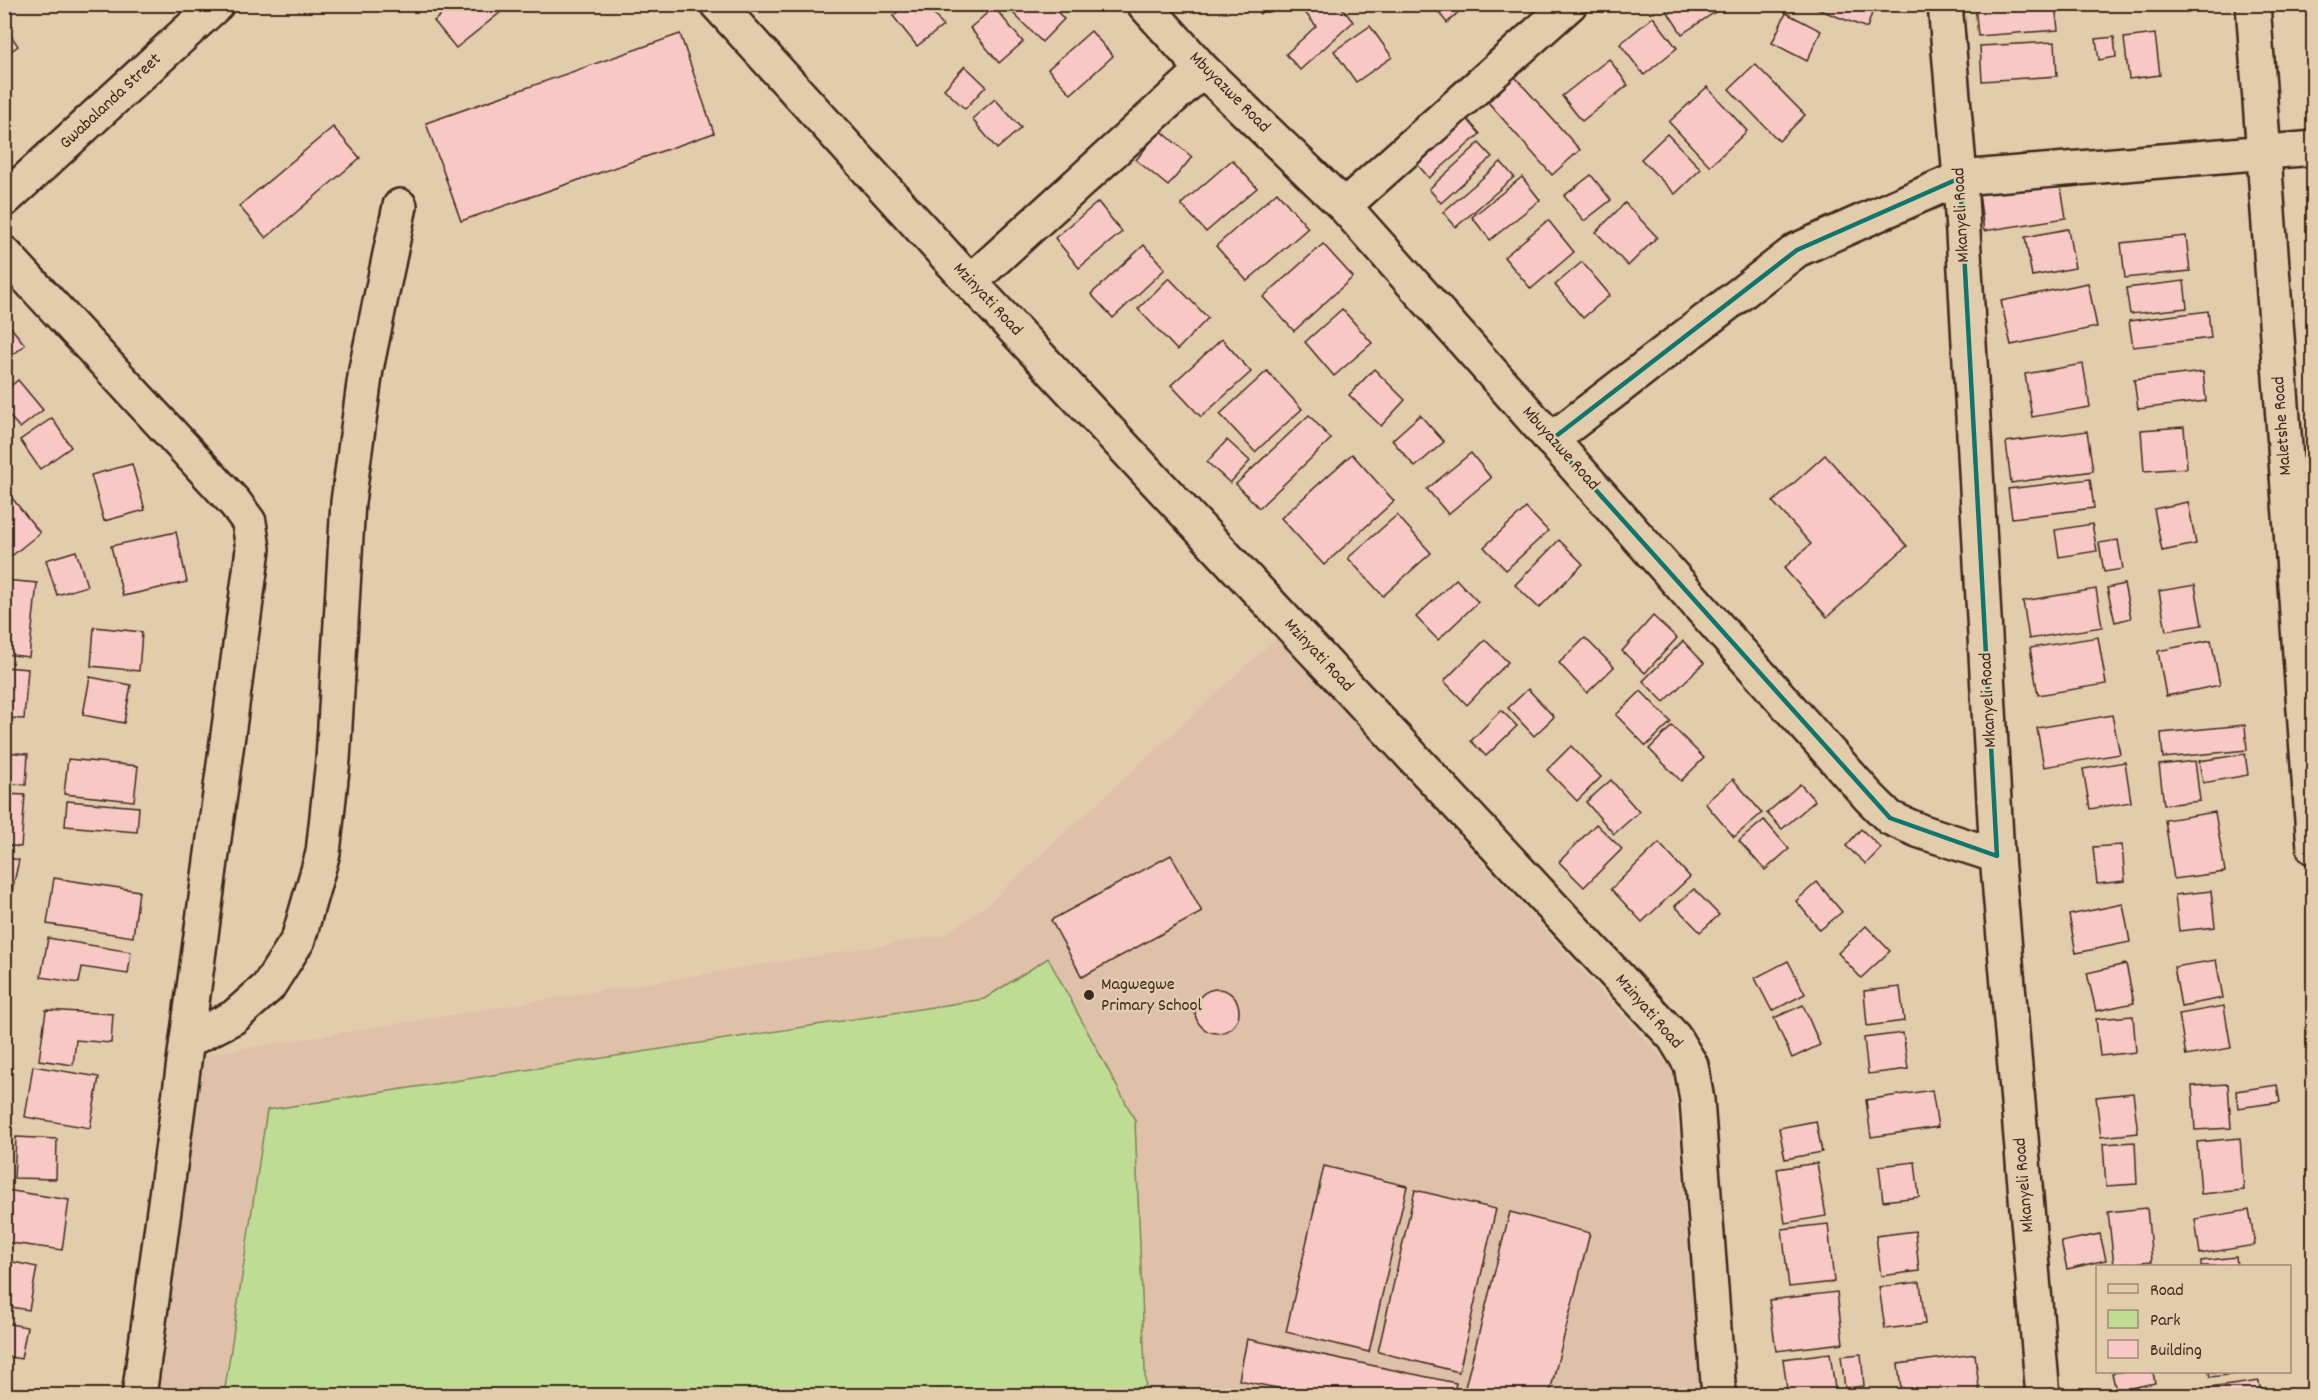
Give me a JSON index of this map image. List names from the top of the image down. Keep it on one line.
{"streets":{"street":["Mbuyazwe Road","Gwabalanda Street","Mkanyeli Road","Mzinyati Road","Maletshe Road"]},"crossings":[["Mbuyazwe Road","Mkanyeli Road"]],"places":["Magwegwe Primary School"],"legend":["Road","Park","Building"]}
